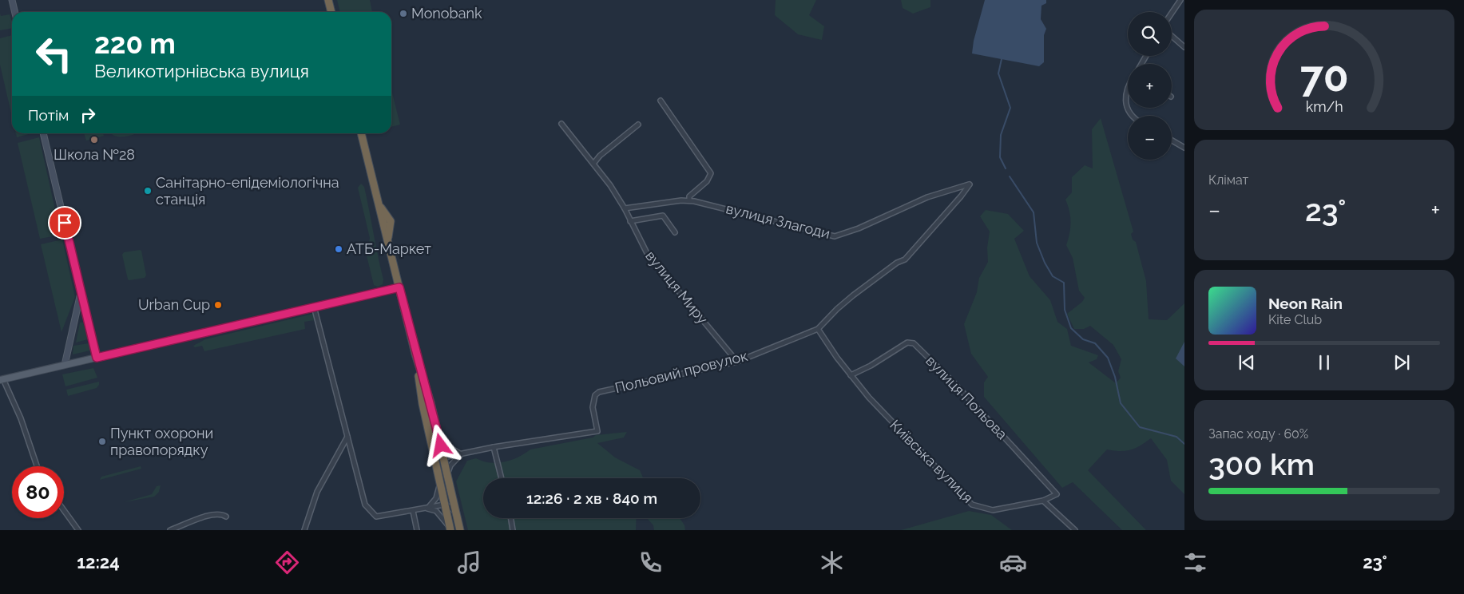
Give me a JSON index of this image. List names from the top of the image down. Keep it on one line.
{"streets":{"street":["вулиця Злагоди","вулиця Миру","Польовий провулок","вулиця Польова","Київська вулиця"]},"crossings":[["вулиця Злагоди","вулиця Миру"],["вулиця Злагоди","Польовий провулок"],["вулиця Злагоди","Київська вулиця"],["вулиця Миру","Польовий провулок"],["Польовий провулок","Київська вулиця"],["вулиця Польова","Київська вулиця"]],"places":["Monobank","Школа №28","Санітарно-епідеміологічна станція","АТБ-Маркет","Urban Cup","Пункт охорони правопорядку"],"page":{"map_buttons":["+","−"],"turn":["220 m","Великотирнівська вулиця"],"then":"Потім","tile":["Клімат",["Запас ходу · 60%","300 km"]],"heat":["−","23°","+"],"song":["Neon Rain","Kite Club"],"limit":"80","trip":"12:26 · 2 хв · 840 m","tabs":["12:24","23°"],"gauge":["70","km/h"]}}
